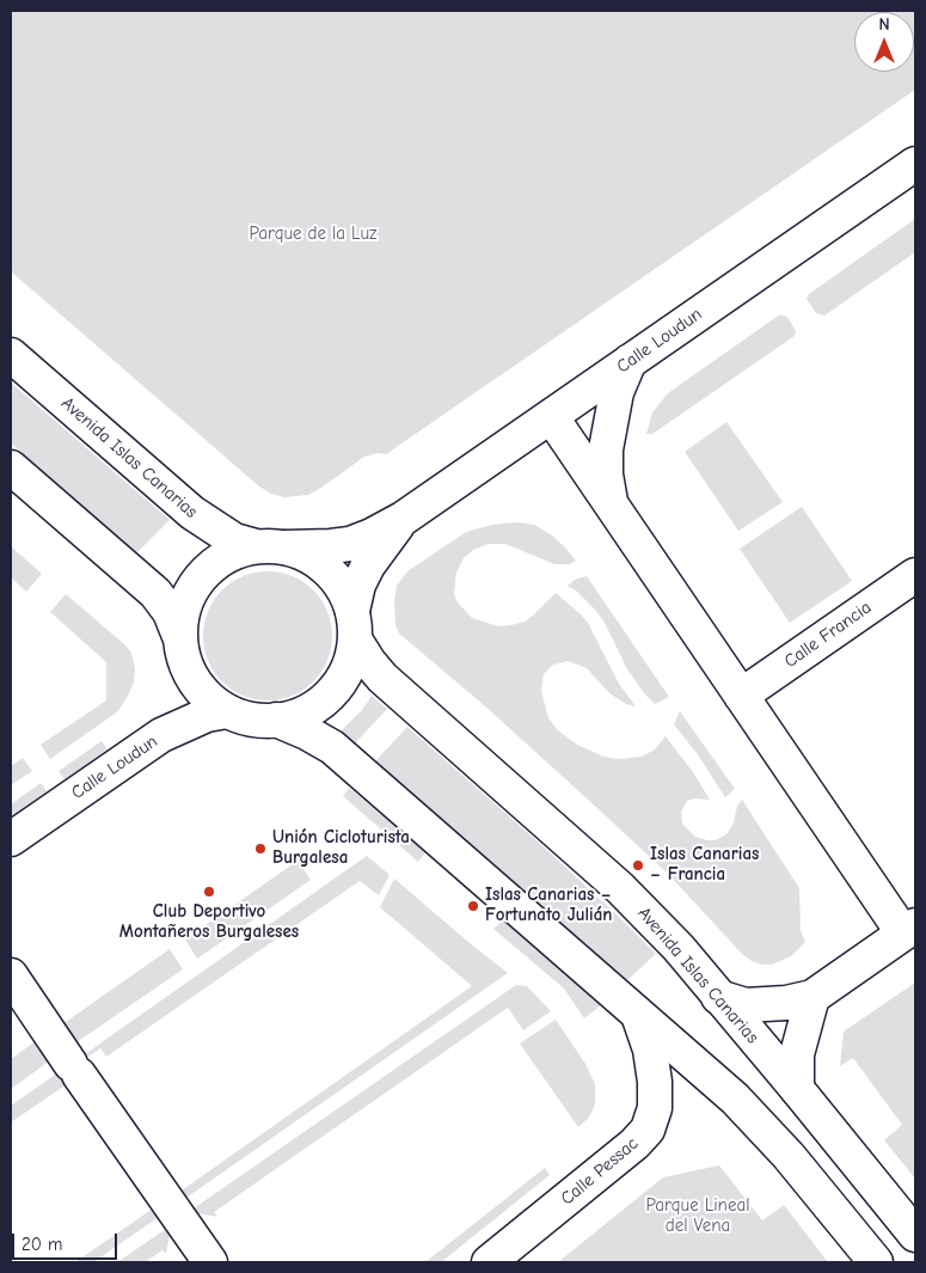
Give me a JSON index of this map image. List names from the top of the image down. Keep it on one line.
{"streets":{"street":["Calle Loudun","Avenida Islas Canarias","Calle Francia","Calle Pessac"]},"crossings":[["Calle Loudun","Avenida Islas Canarias"]],"parks":["Parque de la Luz","Parque Lineal del Vena"],"places":["Unión Cicloturista Burgalesa","Islas Canarias – Francia","Club Deportivo Montañeros Burgaleses","Islas Canarias – Fortunato Julián"],"scale_bar":"20 m","north":"top"}
